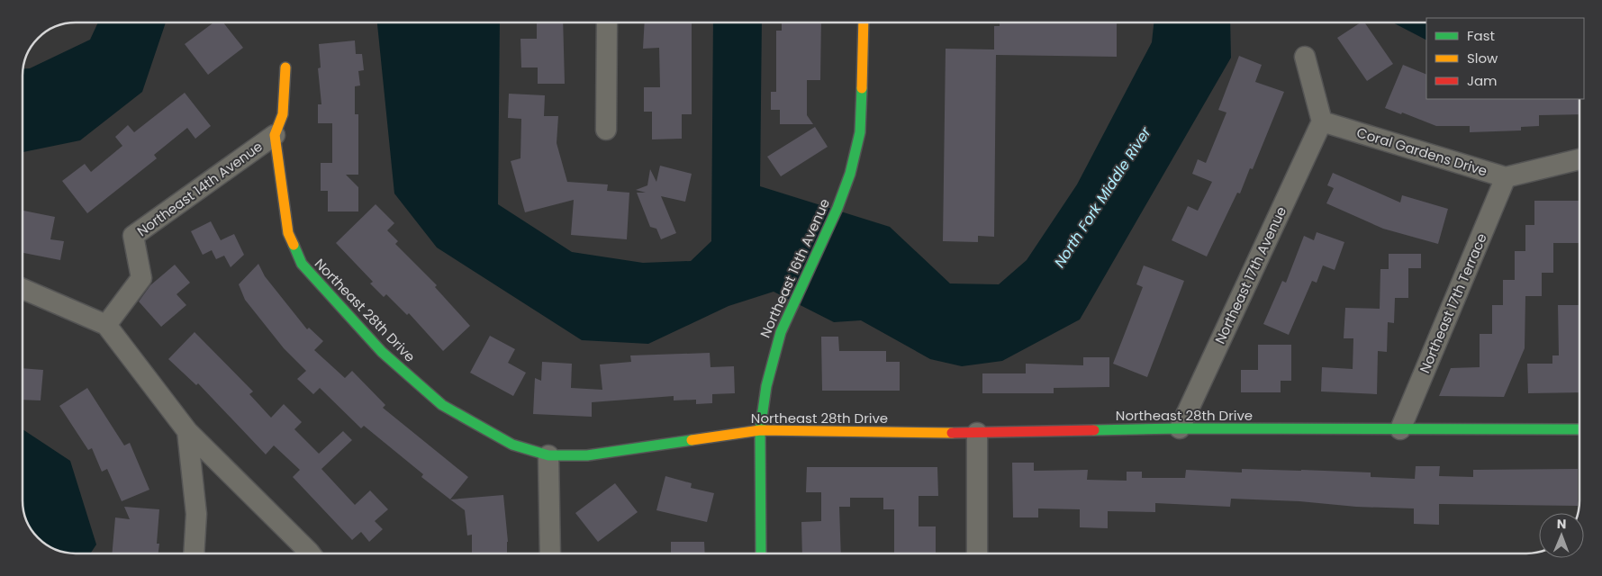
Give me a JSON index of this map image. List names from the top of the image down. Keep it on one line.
{"streets":{"street":["Coral Gardens Drive","Northeast 14th Avenue","Northeast 16th Avenue","Northeast 17th Avenue","Northeast 17th Terrace","Northeast 28th Drive"]},"crossings":[["Coral Gardens Drive","Northeast 17th Avenue"],["Coral Gardens Drive","Northeast 17th Terrace"],["Northeast 14th Avenue","Northeast 28th Drive"],["Northeast 16th Avenue","Northeast 28th Drive"],["Northeast 17th Avenue","Northeast 28th Drive"],["Northeast 17th Terrace","Northeast 28th Drive"]],"water":["North Fork Middle River"],"legend":["Fast","Slow","Jam"],"north":"top"}
